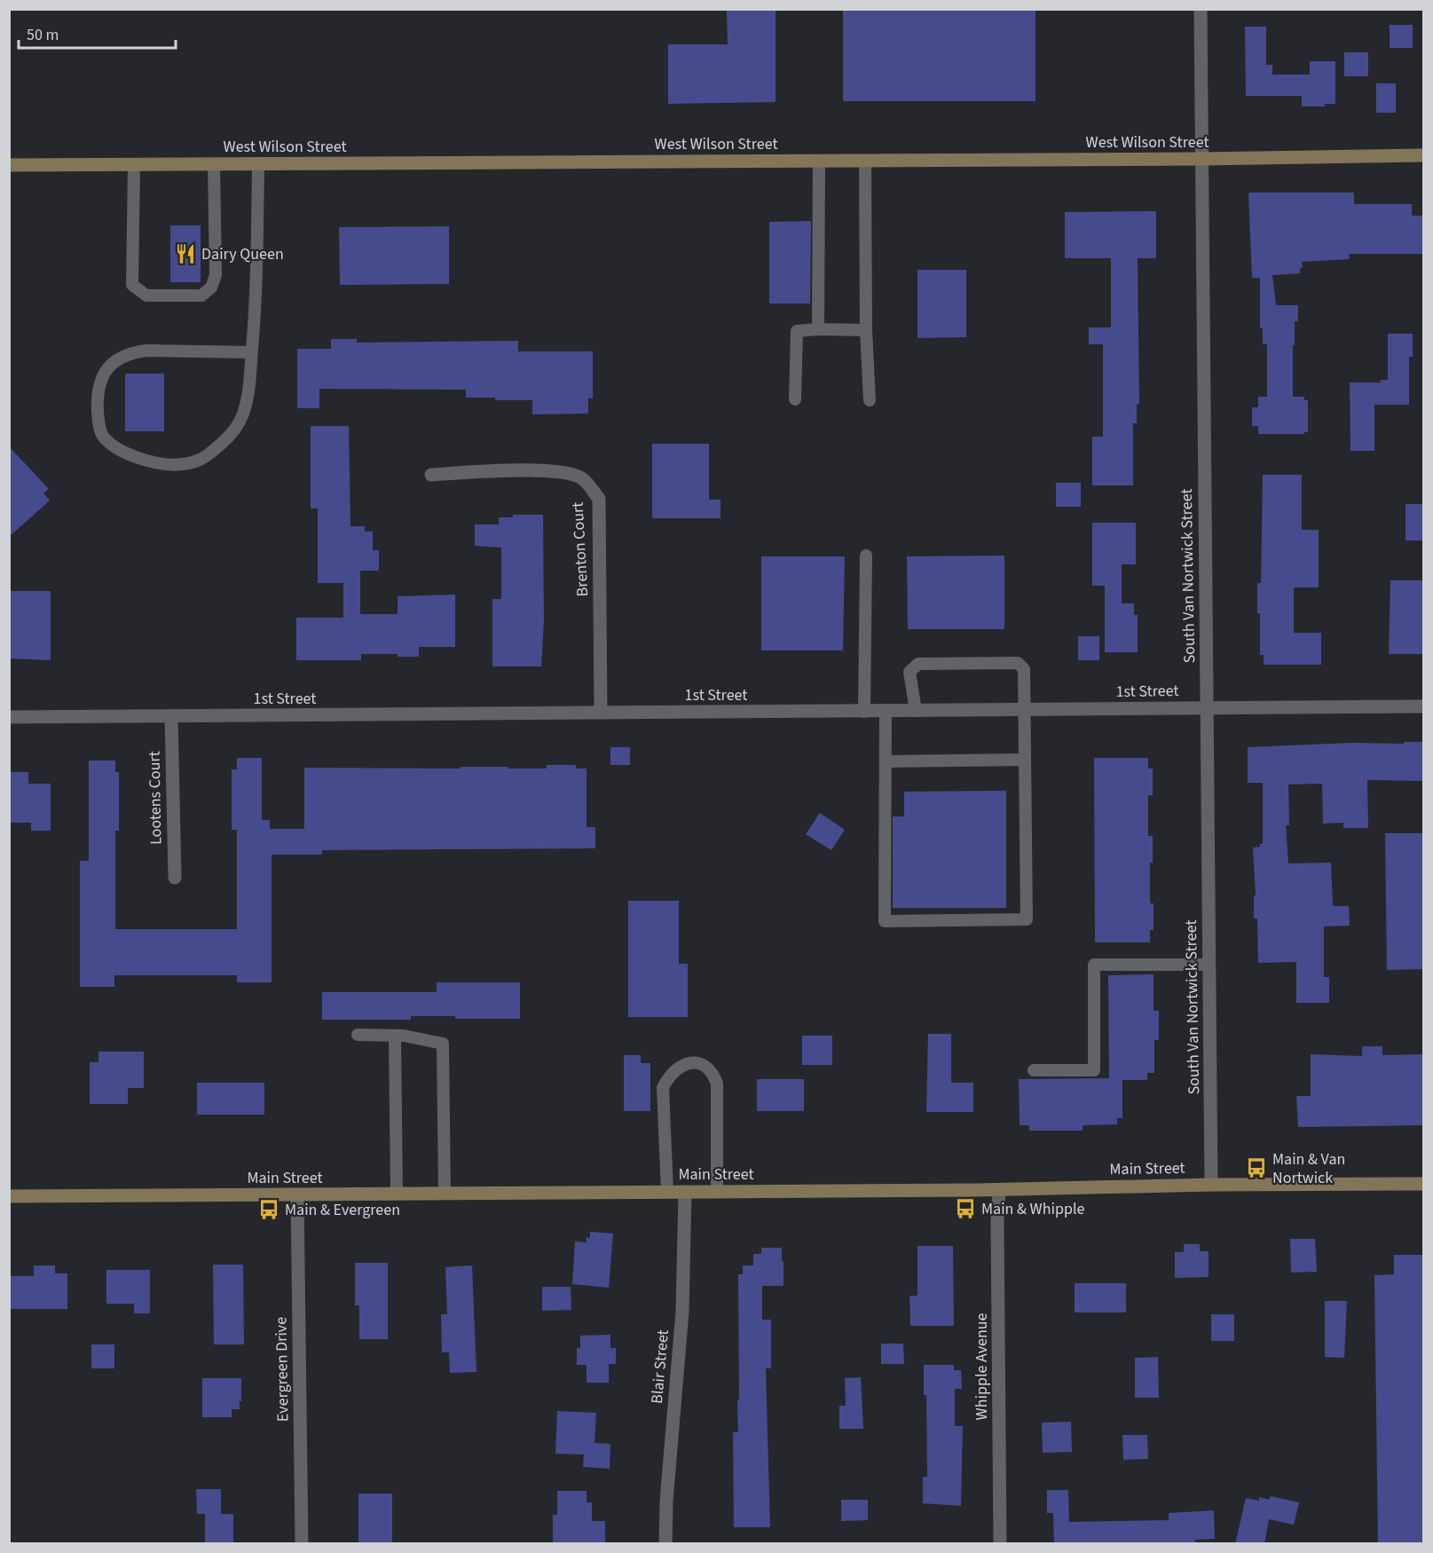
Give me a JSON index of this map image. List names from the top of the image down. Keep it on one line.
{"streets":{"main road":["West Wilson Street","Main Street"],"street":["Brenton Court","South Van Nortwick Street","1st Street","Lootens Court","Blair Street","Whipple Avenue","Evergreen Drive"]},"crossings":[["West Wilson Street","South Van Nortwick Street"],["Brenton Court","1st Street"],["South Van Nortwick Street","1st Street"],["South Van Nortwick Street","Main Street"],["1st Street","Lootens Court"],["Main Street","Blair Street"],["Main Street","Whipple Avenue"],["Main Street","Evergreen Drive"]],"places":{"restaurant":["Dairy Queen"],"bus stop":["Main & Van Nortwick","Main & Whipple","Main & Evergreen"]},"scale_bar":"50 m"}
